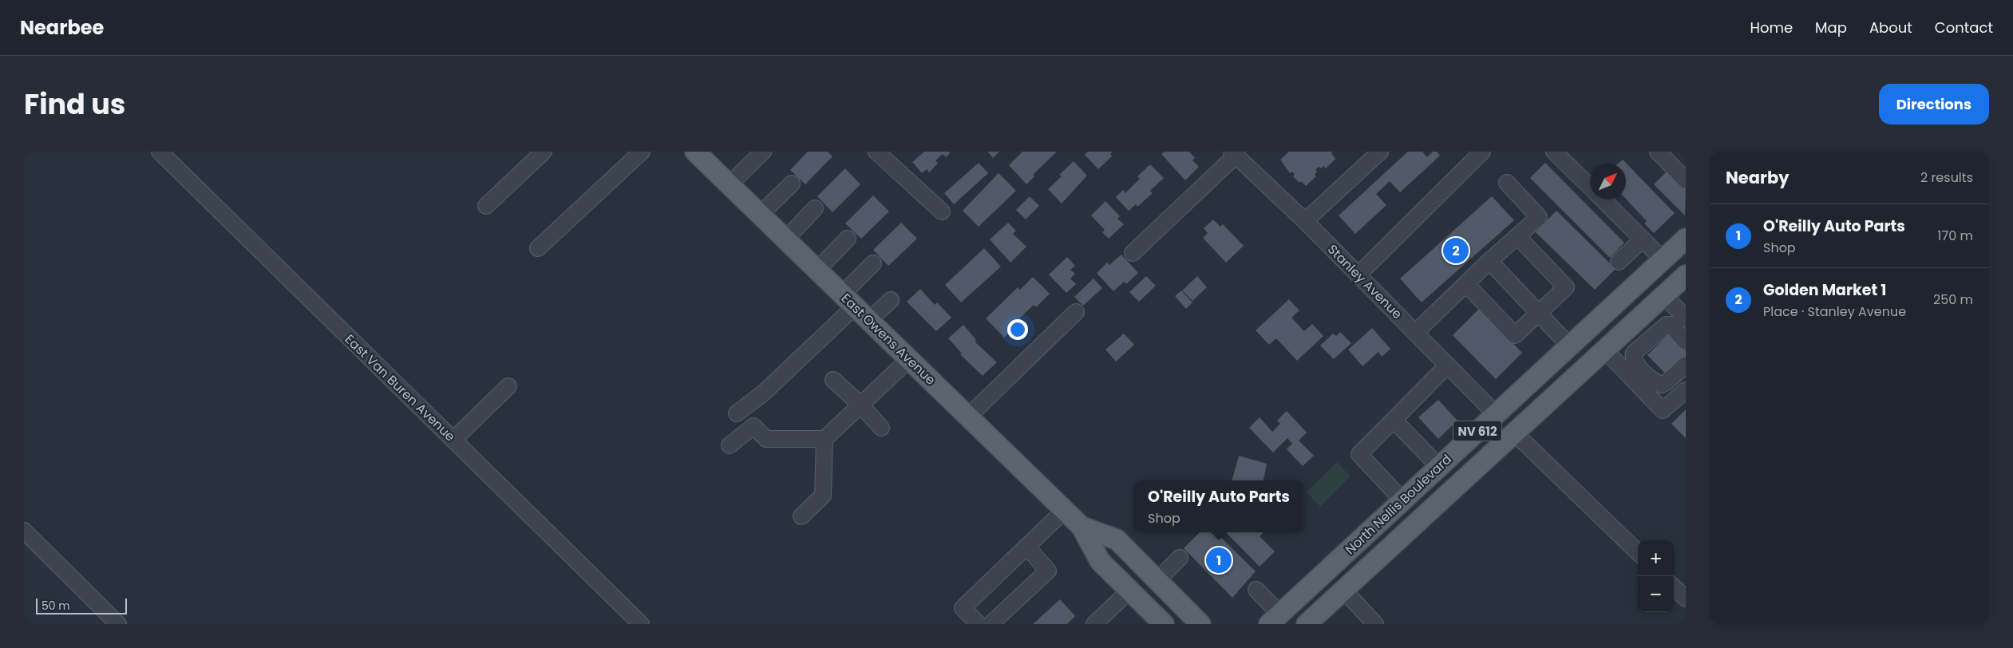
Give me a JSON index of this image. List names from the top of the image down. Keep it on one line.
{"streets":{"main road":["East Owens Avenue","NV 612","North Nellis Boulevard"],"street":["Stanley Avenue","East Van Buren Avenue"]},"crossings":[["Stanley Avenue","North Nellis Boulevard"]],"scale_bar":"50 m","north":"top right","page":{"header":"Nearbee","nav":["Home","Map","About","Contact"],"title":"Find us","buttons":"Directions","heading":["Nearby","2 results"],"list":[{"mark":"1","name":"O'Reilly Auto Parts","note":"Shop","value":"170 m"},{"mark":"2","name":"Golden Market 1","note":"Place · Stanley Avenue","value":"250 m"}],"pins":["2","1"],"popup":["O'Reilly Auto Parts","Shop"],"map_buttons":["+","−"],"scale":"50 m"}}
